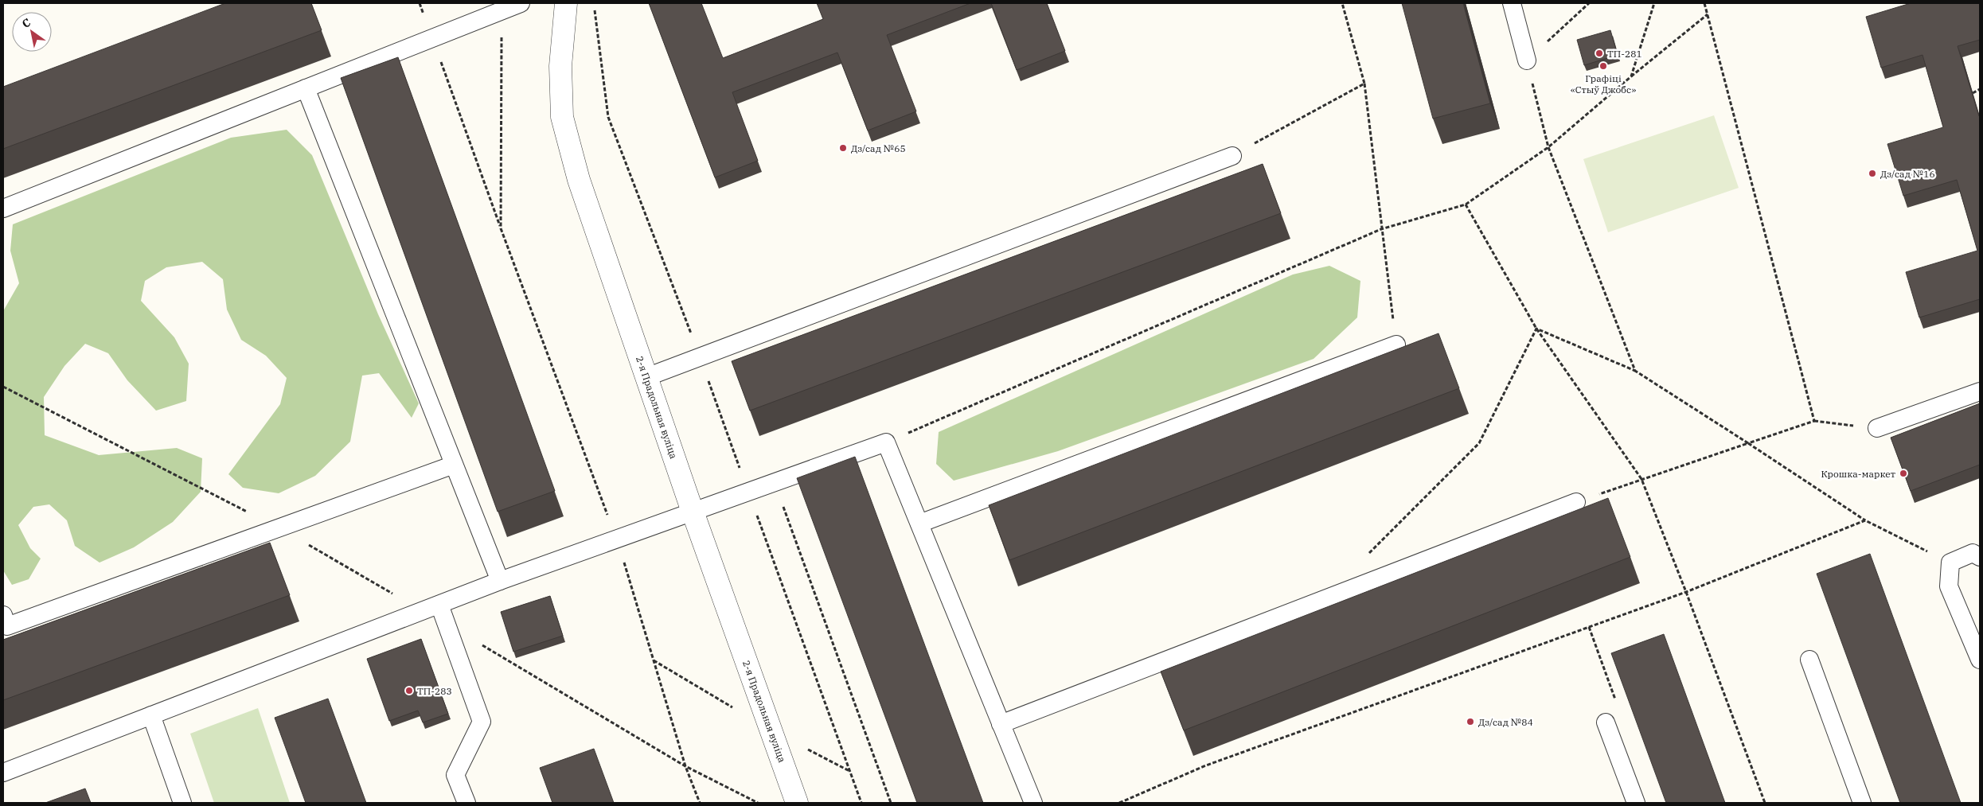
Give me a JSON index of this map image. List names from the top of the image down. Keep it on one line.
{"streets":{"street":["2-я Прадольная вуліца"]},"places":["ТП-281","Графіці «Стыў Джобс»","Дз/сад №65","Дз/сад №16","Крошка-маркет","ТП-283","Дз/сад №84"],"north":"top left"}
